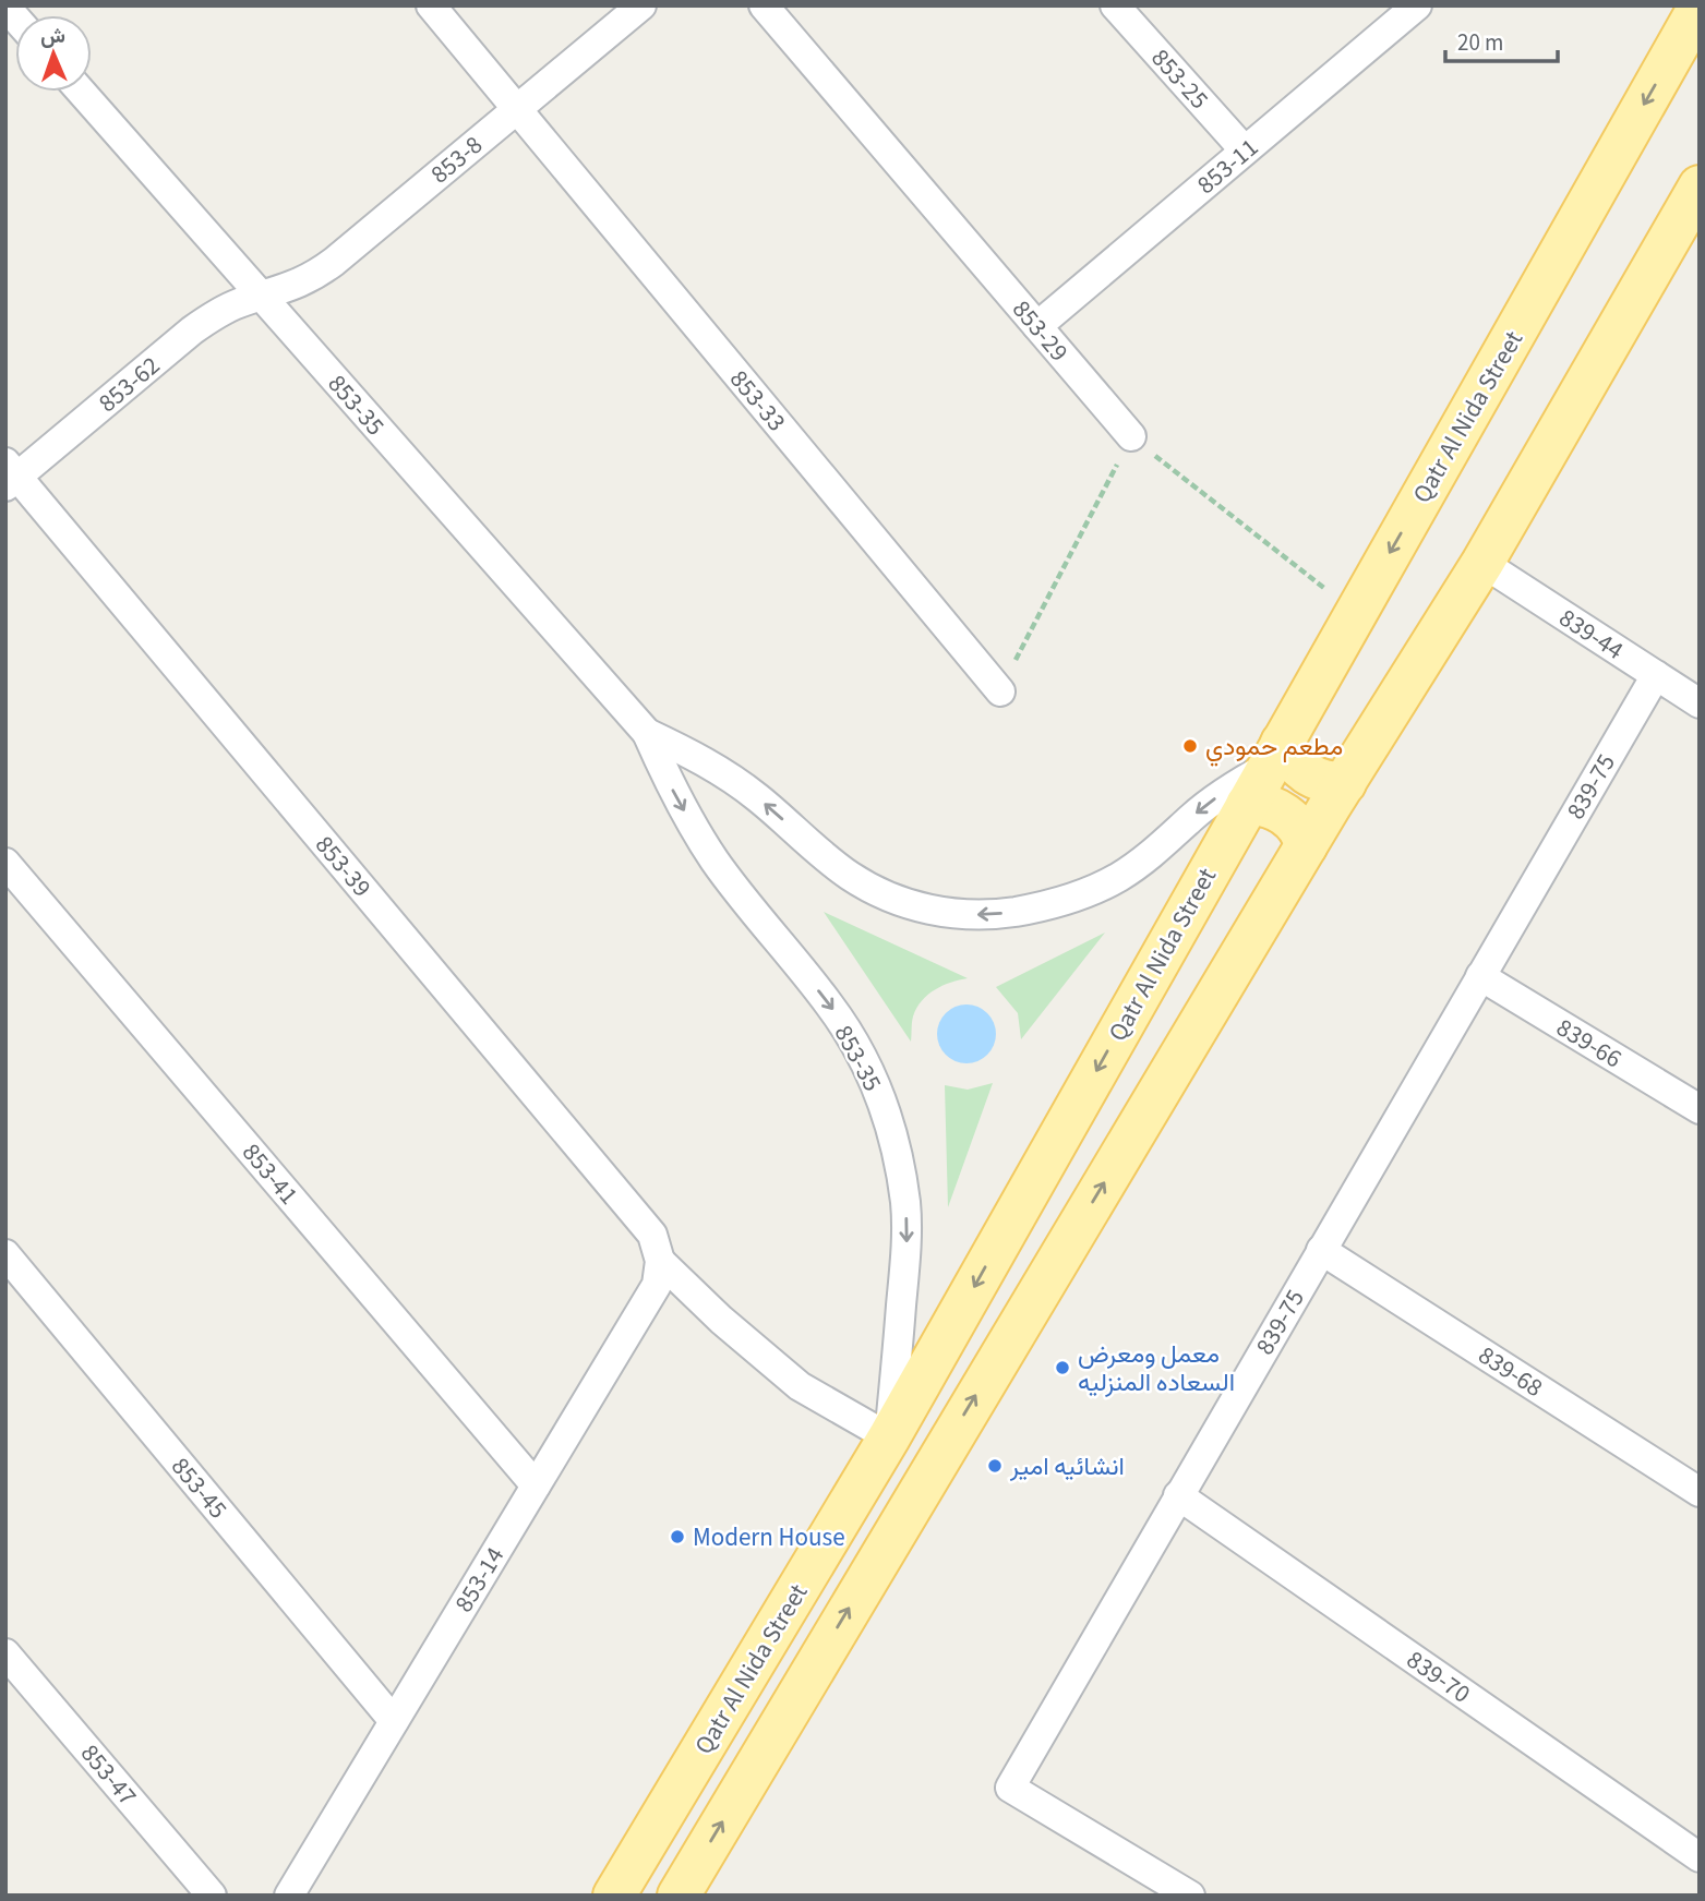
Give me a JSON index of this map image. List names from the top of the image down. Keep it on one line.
{"streets":{"main road":["Qatr Al Nida Street"],"street":["853-25","853-8","853-11","853-29","853-62","853-33","853-35","839-44","839-75","853-39","839-66","853-41","839-68","853-45","853-14","839-70","853-47"]},"crossings":[["853-25","853-11"],["853-8","853-62"],["853-8","853-33"],["853-8","853-35"],["853-11","853-29"],["853-62","853-35"],["853-62","853-39"],["853-35","Qatr Al Nida Street"],["839-44","839-75"],["839-75","839-66"],["839-75","839-68"],["839-75","839-70"],["853-39","853-14"],["853-41","853-14"],["853-45","853-14"]],"places":["مطعم حمودي","معمل ومعرض السعاده المنزليه","انشائيه امير","Modern House"],"scale_bar":"20 m","north":"top"}
